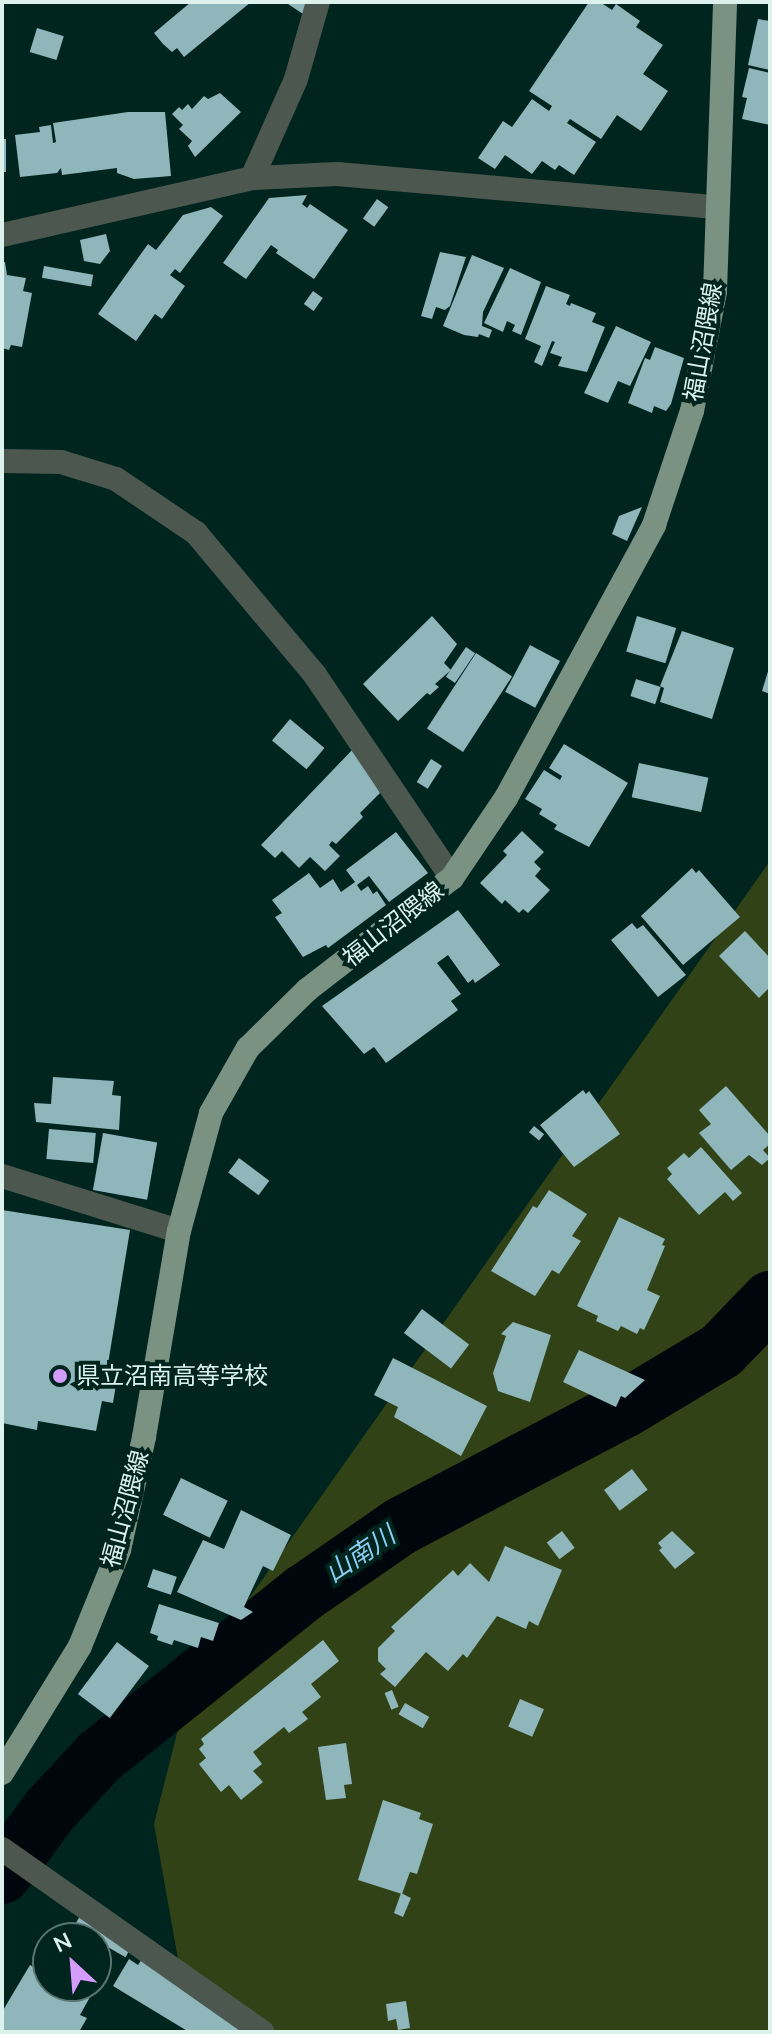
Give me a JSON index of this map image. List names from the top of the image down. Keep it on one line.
{"streets":{"main road":["福山沼隈線"]},"water":["山南川"],"places":["県立沼南高等学校"],"north":"top left"}
